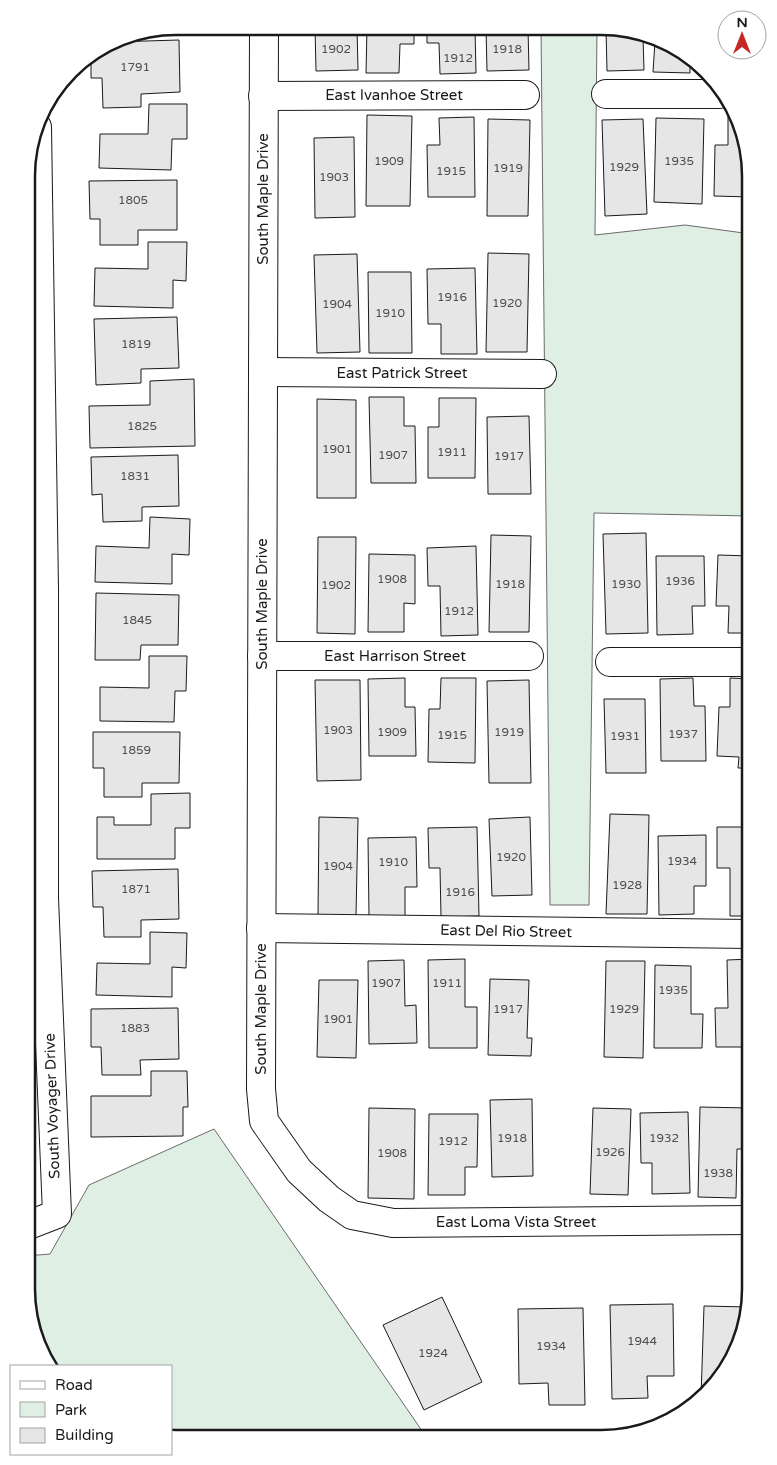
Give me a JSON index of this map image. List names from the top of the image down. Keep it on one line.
{"streets":{"street":["East Ivanhoe Street","South Maple Drive","East Patrick Street","East Harrison Street","East Del Rio Street","South Voyager Drive","East Loma Vista Street"]},"crossings":[["East Ivanhoe Street","South Maple Drive"],["South Maple Drive","East Patrick Street"],["South Maple Drive","East Harrison Street"],["South Maple Drive","East Del Rio Street"],["South Maple Drive","East Loma Vista Street"]],"house_numbers":["1902","1918","1912","1791","1909","1935","1929","1919","1915","1903","1805","1916","1920","1904","1910","1819","1825","1901","1911","1907","1917","1831","1908","1936","1918","1930","1902","1912","1845","1903","1909","1919","1937","1915","1931","1859","1920","1934","1910","1904","1928","1871","1916","1907","1911","1935","1917","1929","1901","1883","1918","1932","1912","1926","1908","1938","1944","1934","1924"],"legend":["Road","Park","Building"],"north":"top"}
